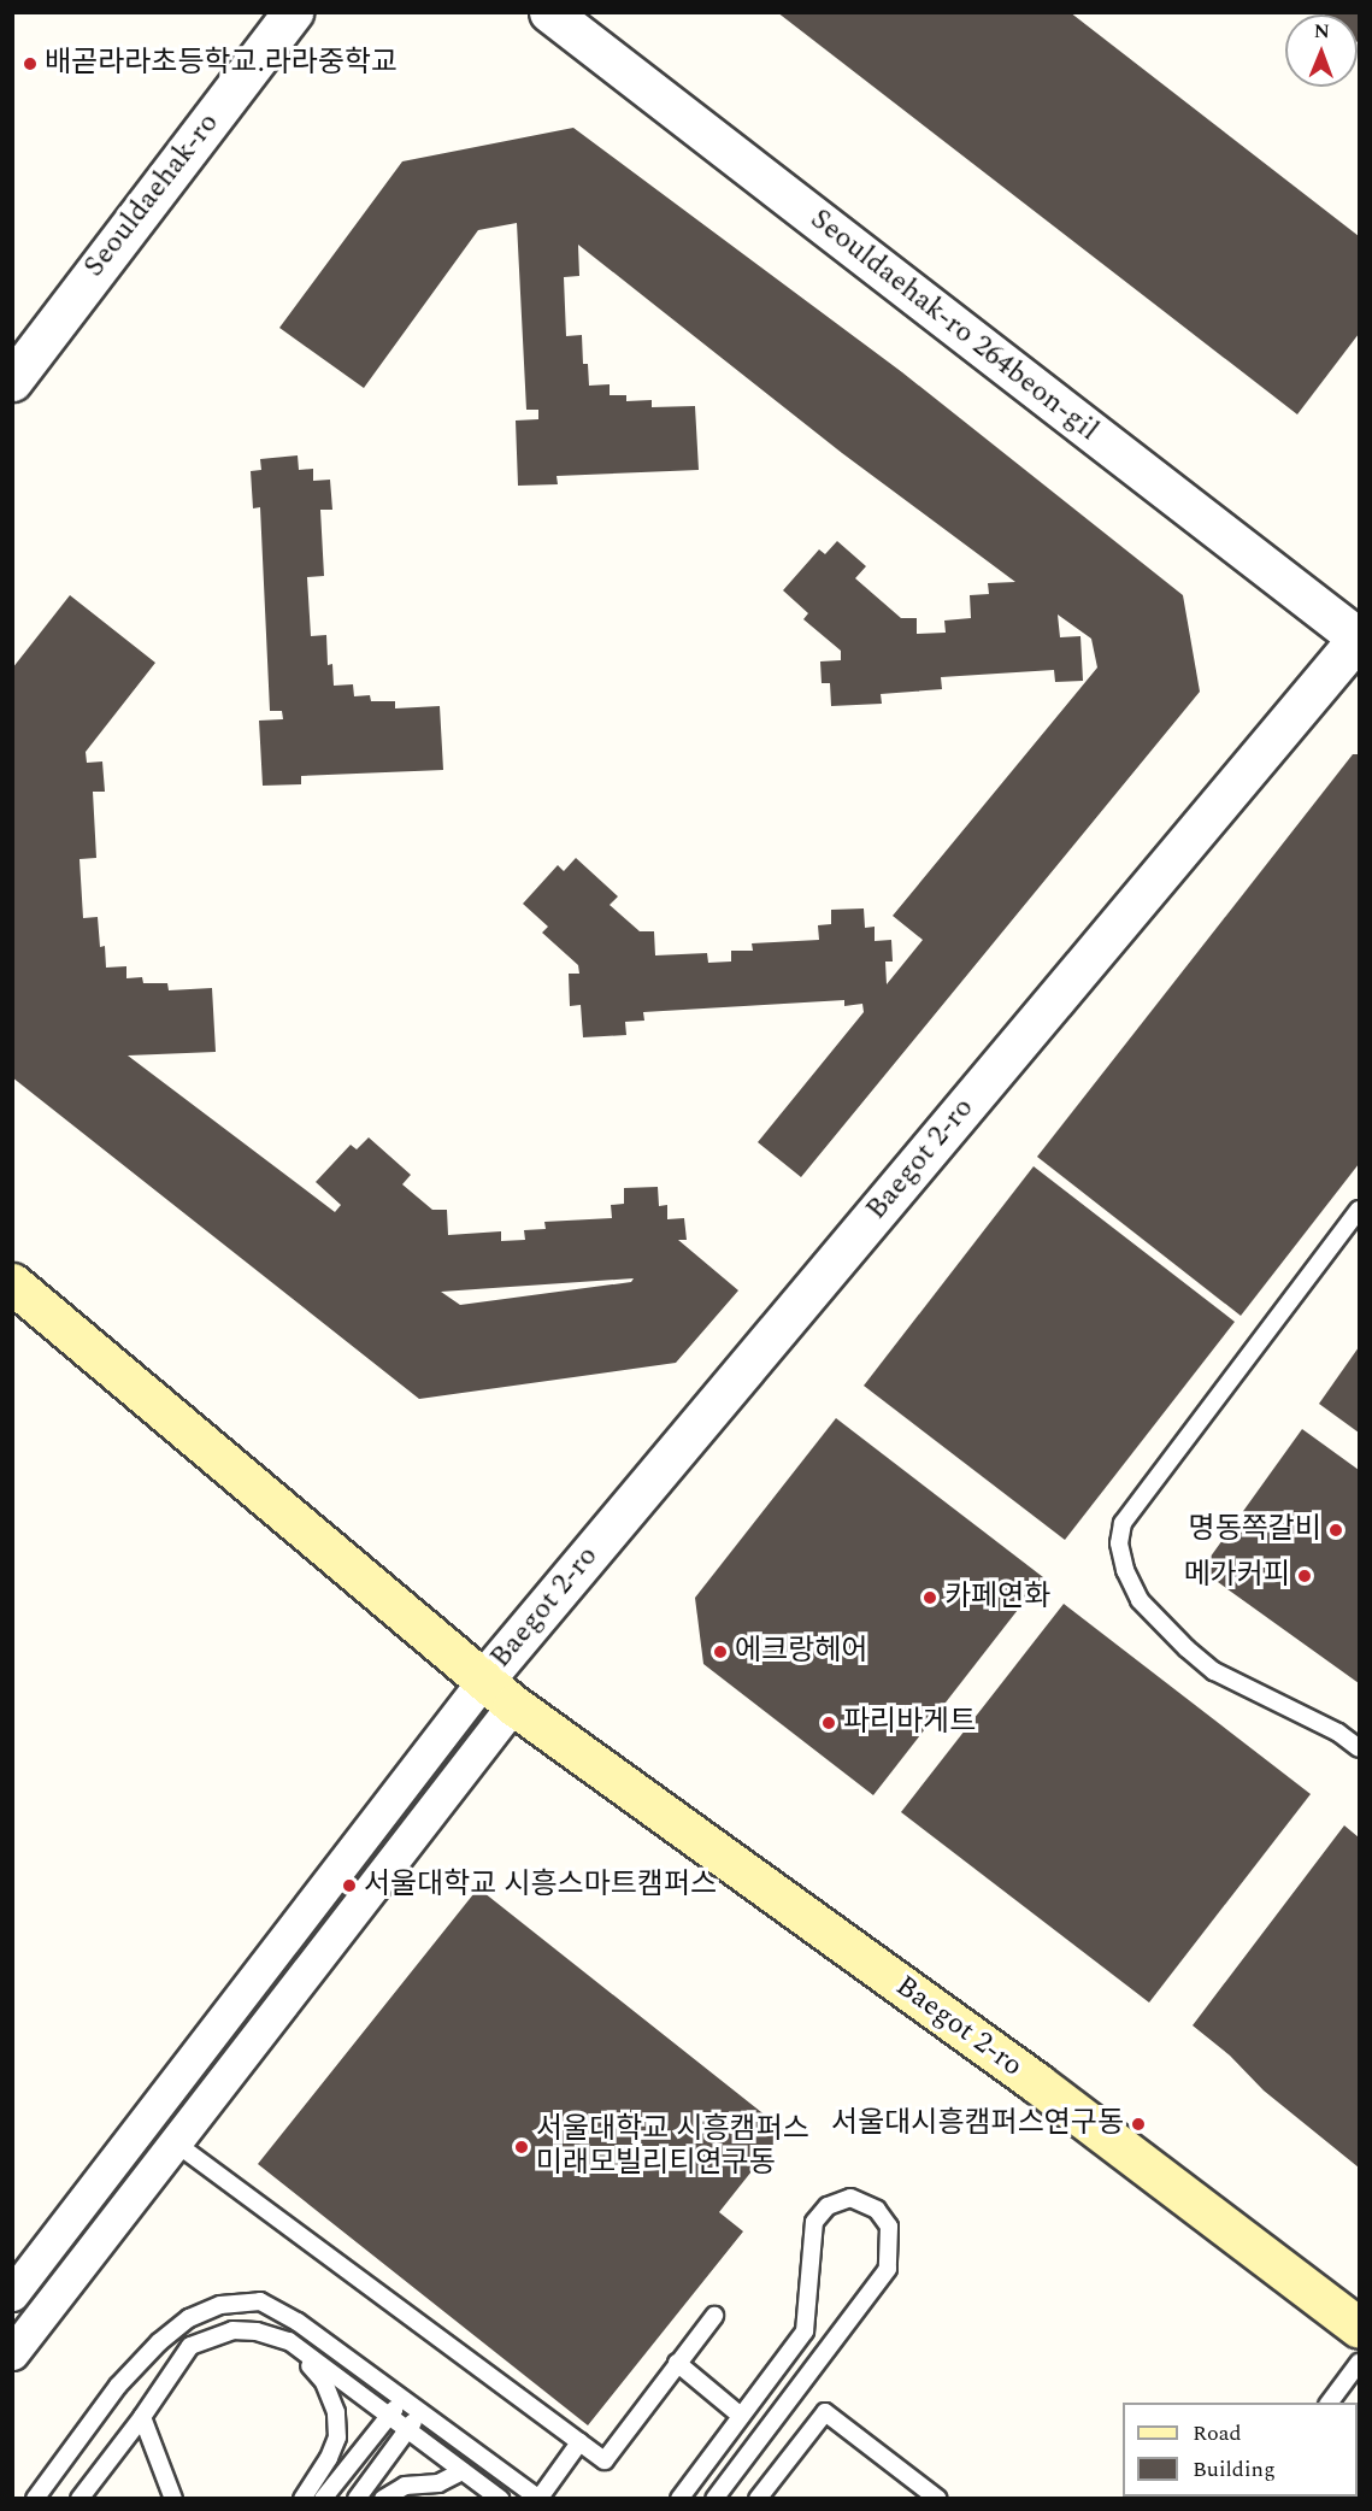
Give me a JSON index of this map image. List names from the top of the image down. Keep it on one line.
{"streets":{"main road":["Baegot 2-ro"],"street":["Seouldaehak-ro","Seouldaehak-ro 264beon-gil"]},"crossings":[["Seouldaehak-ro 264beon-gil","Baegot 2-ro"]],"places":["배곧라라초등학교.라라중학교","명동쪽갈비","메가커피","카페연화","에크랑헤어","파리바게트","서울대학교 시흥스마트캠퍼스","서울대시흥캠퍼스연구동","서울대학교 시흥캠퍼스 미래모빌리티연구동"],"legend":["Road","Building"],"north":"top"}
